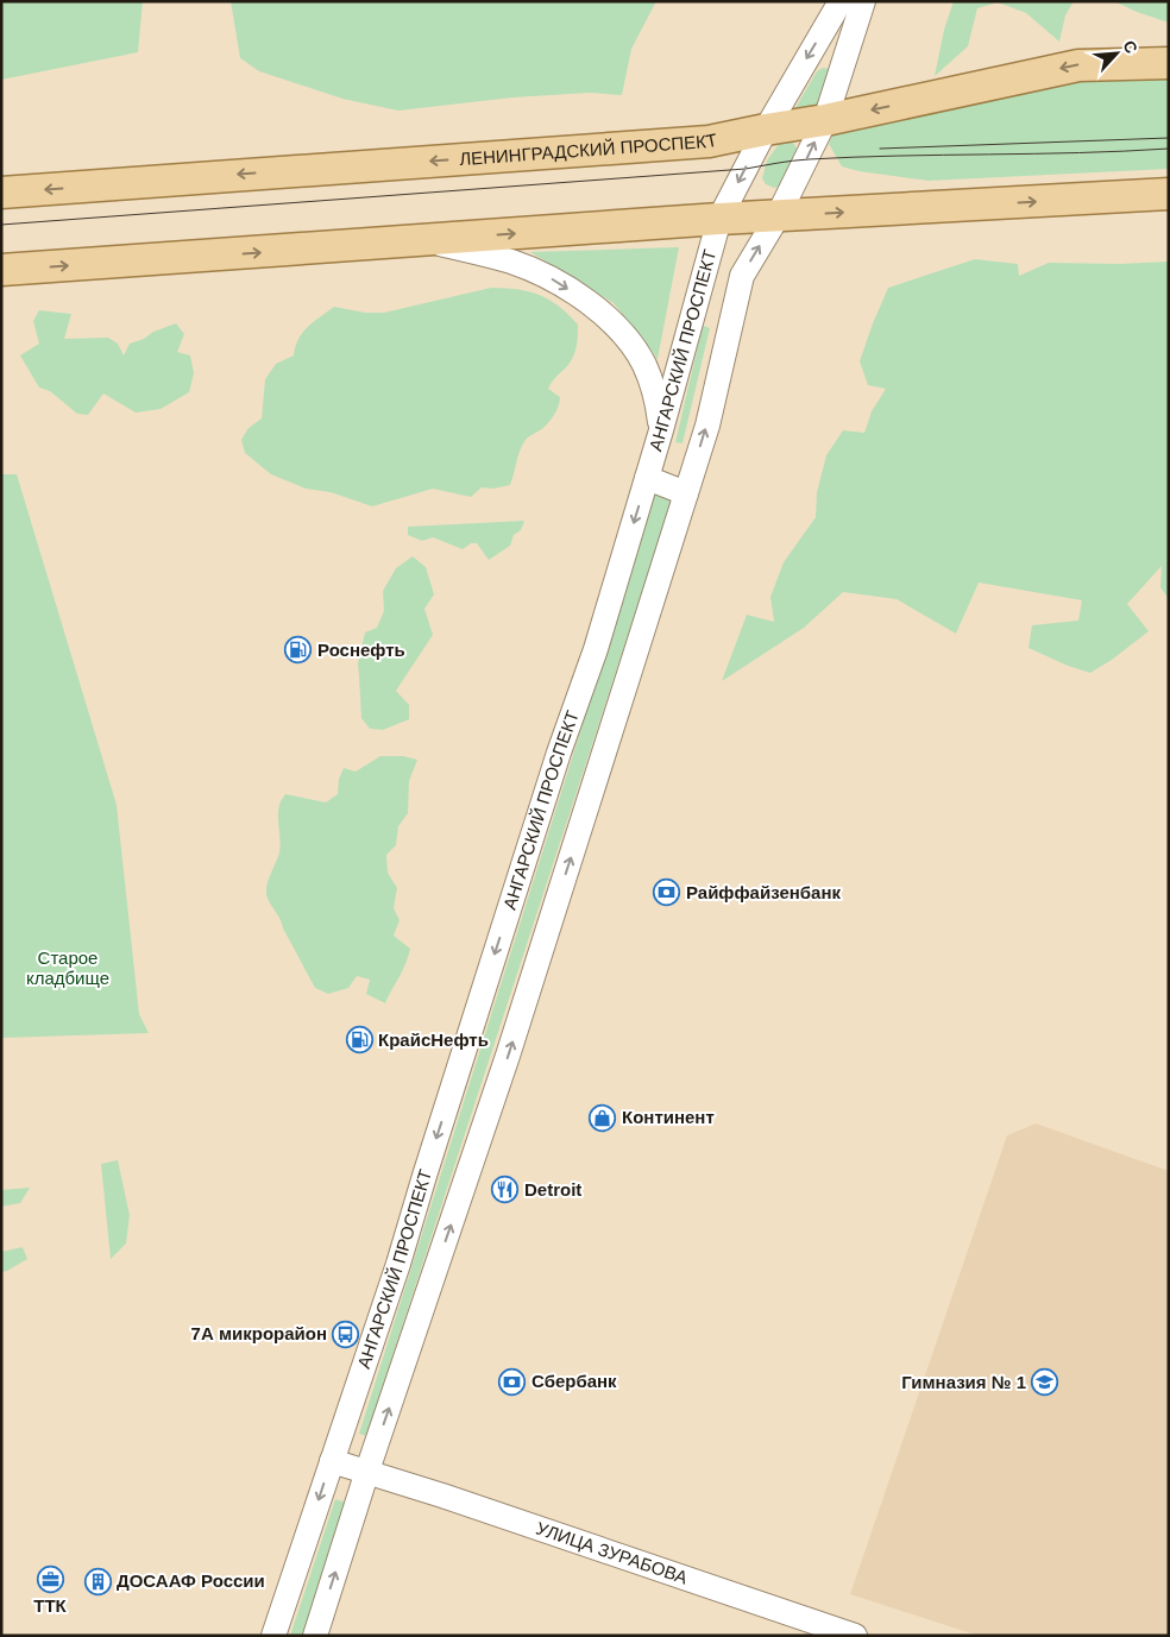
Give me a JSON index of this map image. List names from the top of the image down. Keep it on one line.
{"streets":{"main road":["ЛЕНИНГРАДСКИЙ ПРОСПЕКТ"],"street":["АНГАРСКИЙ ПРОСПЕКТ","УЛИЦА ЗУРАБОВА"]},"crossings":[["ЛЕНИНГРАДСКИЙ ПРОСПЕКТ","АНГАРСКИЙ ПРОСПЕКТ"],["АНГАРСКИЙ ПРОСПЕКТ","УЛИЦА ЗУРАБОВА"]],"parks":["Старое кладбище"],"places":{"fuel station":["Роснефть","КрайсНефть"],"bank":["Райффайзенбанк","Сбербанк"],"shop":["Континент"],"restaurant":["Detroit"],"bus stop":["7А микрорайон"],"school or university":["Гимназия № 1"],"office":["ТТК"],"building":["ДОСААФ России"]},"north":"top right"}
